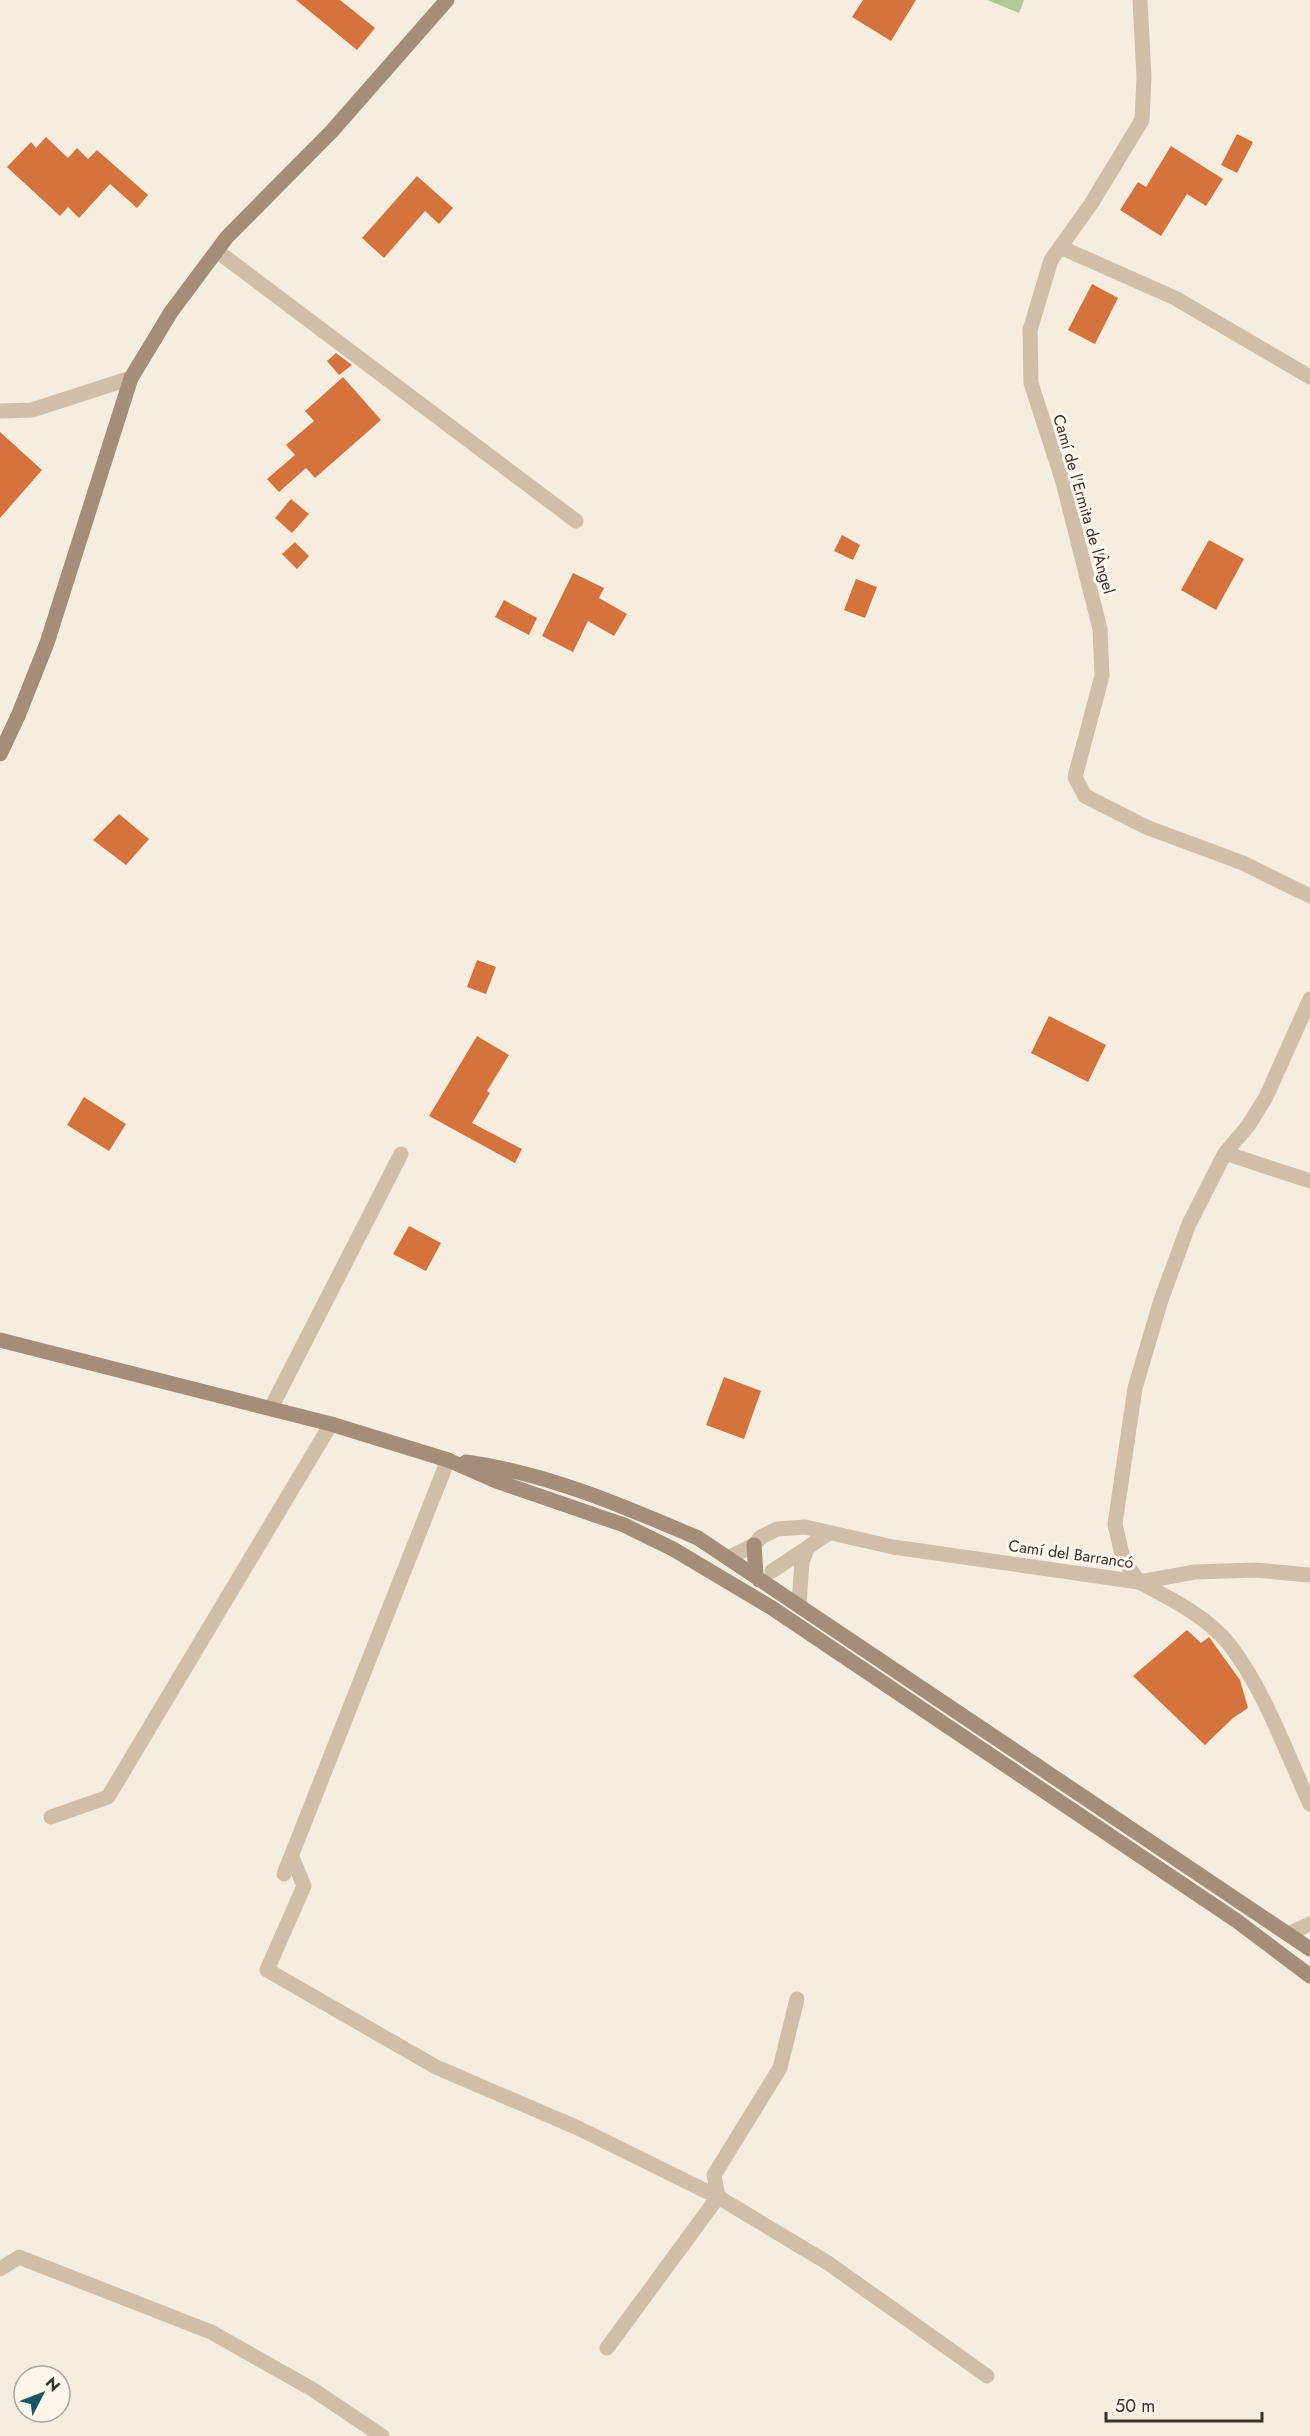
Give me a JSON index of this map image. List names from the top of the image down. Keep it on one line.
{"streets":{"street":["Camí de l'Ermita de l'Àngel","Camí del Barrancó"]},"scale_bar":"50 m","north":"top right"}
